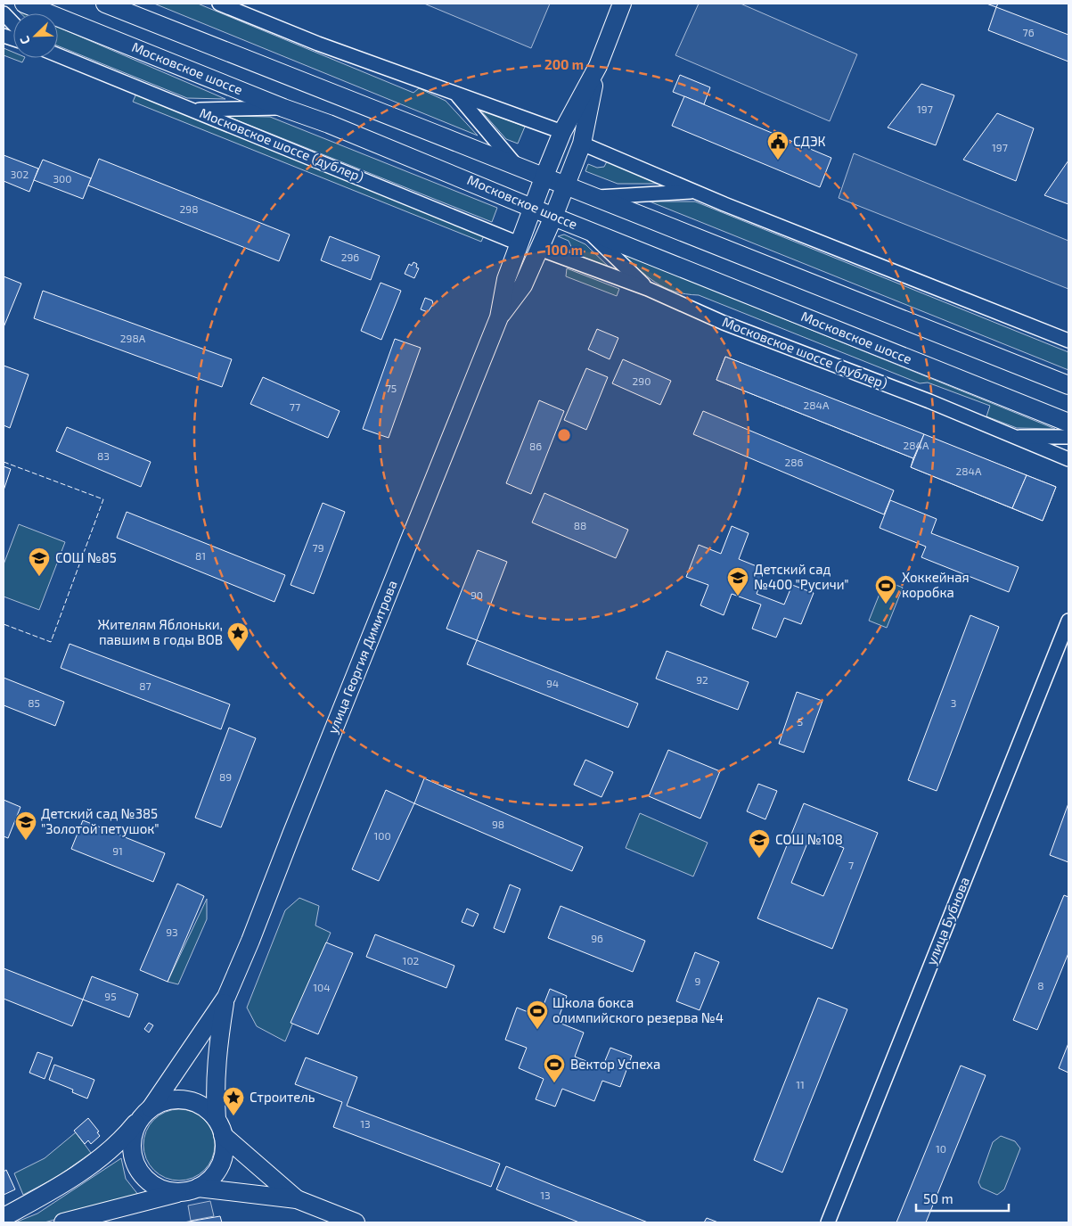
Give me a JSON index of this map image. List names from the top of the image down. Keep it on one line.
{"streets":{"main road":["Московское шоссе","улица Георгия Димитрова"],"street":["Московское шоссе (дублер)","улица Бубнова"]},"crossings":[["Московское шоссе","улица Георгия Димитрова"],["Московское шоссе (дублер)","улица Георгия Димитрова"]],"places":{"public building":["СДЭК"],"school or university":["СОШ №85","Детский сад №400 \"Русичи\"","Детский сад №385 \"Золотой петушок\"","СОШ №108"],"sports":["Хоккейная коробка","Школа бокса олимпийского резерва №4","Вектор Успеха"],"place":["Жителям Яблоньки, павшим в годы ВОВ","Строитель"]},"house_numbers":["76","197","197","302","300","298","296","298А","290","75","284А","77","284А","86","83","286","284А","88","79","81","90","92","94","87","85","3","5","89","98","100","91","7","93","96","102","9","8","104","95","11","13","10","13"],"scale_bar":"50 m","north":"bottom left","rings":["200 m","100 m"]}
